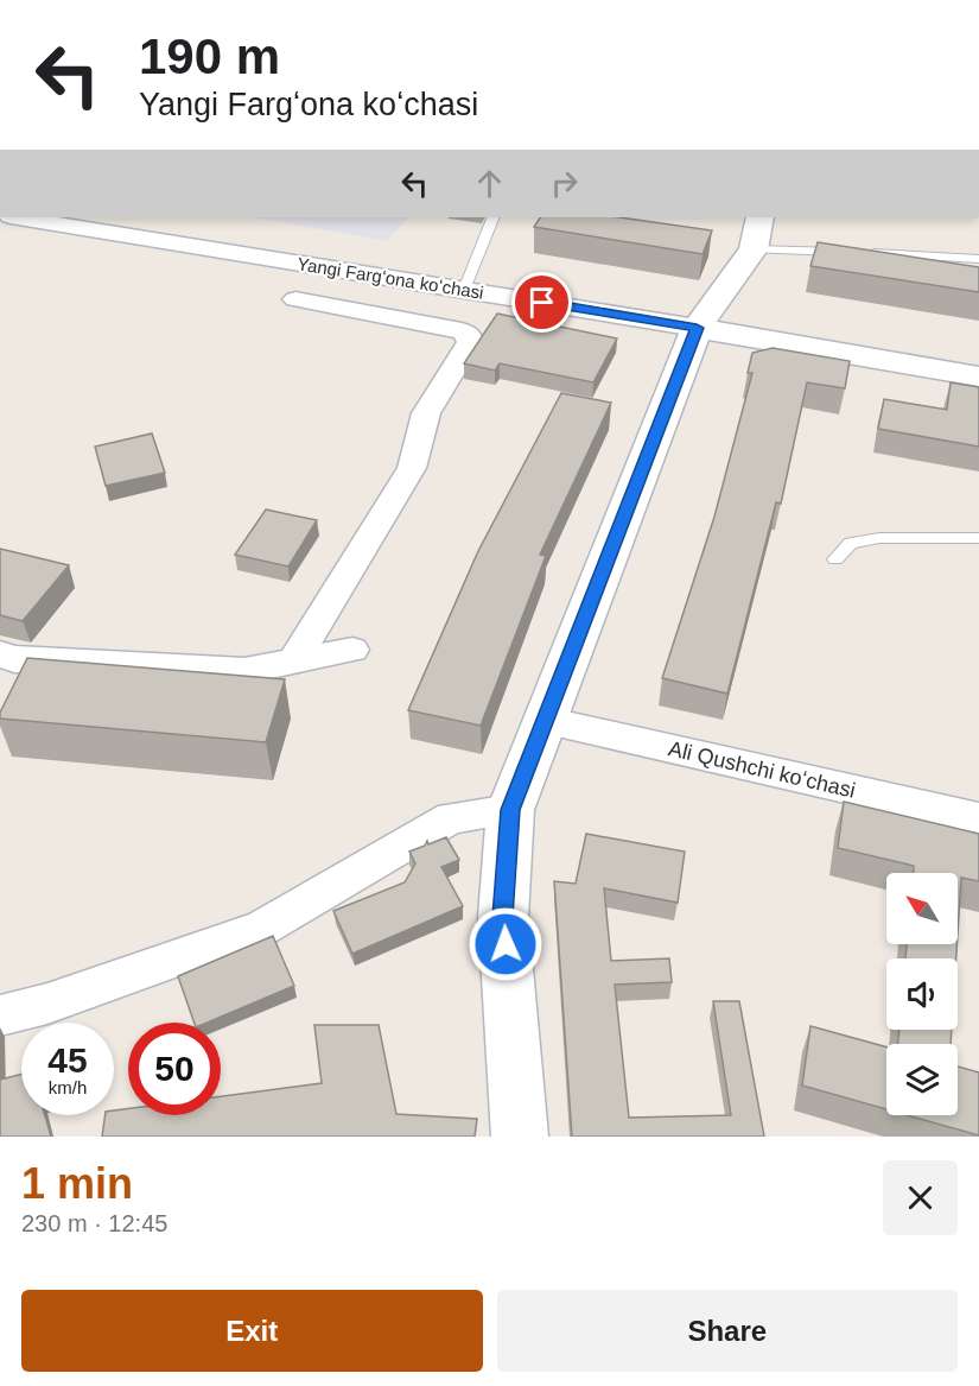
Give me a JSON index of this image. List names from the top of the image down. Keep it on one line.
{"streets":{"main road":["Yangi Fargʻona koʻchasi"],"street":["Ali Qushchi koʻchasi"]},"north":"top left","page":{"turn":["190 m","Yangi Fargʻona koʻchasi"],"speed":"45 km/h","limit":"50","heading":["1 min","230 m · 12:45"],"buttons":["Exit","Share"]}}
